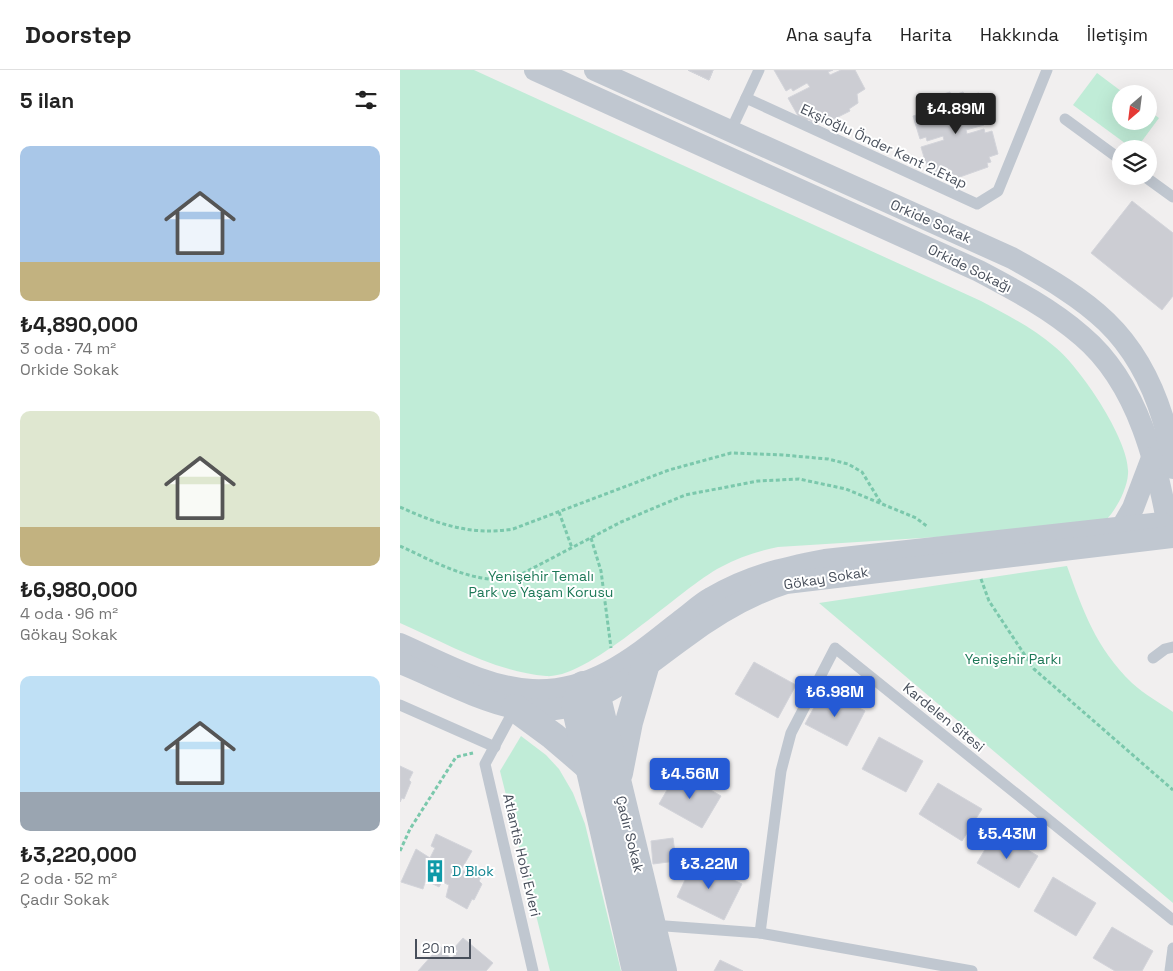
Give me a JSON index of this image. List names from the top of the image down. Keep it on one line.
{"streets":{"street":["Orkide Sokak","Orkide Sokağı","Gökay Sokak","Çadır Sokak"],"lane":["Ekşioğlu Önder Kent 2.Etap","Kardelen Sitesi","Atlantis Hobi Evleri"]},"crossings":[["Gökay Sokak","Çadır Sokak"],["Gökay Sokak","Atlantis Hobi Evleri"]],"parks":["Yenişehir Temalı Park ve Yaşam Korusu","Yenişehir Parkı"],"places":{"building":["D Blok"]},"scale_bar":"20 m","north":"bottom left","page":{"header":"Doorstep","nav":["Ana sayfa","Harita","Hakkında","İletişim"],"heading":"5 ilan","price":["₺4.89M","₺6.98M","₺4.56M","₺5.43M","₺3.22M"],"list":[{"name":"₺4,890,000","note":"3 oda · 74 m² · Orkide Sokak"},{"name":"₺6,980,000","note":"4 oda · 96 m² · Gökay Sokak"},{"name":"₺3,220,000","note":"2 oda · 52 m² · Çadır Sokak"}],"scale":"20 m"}}
